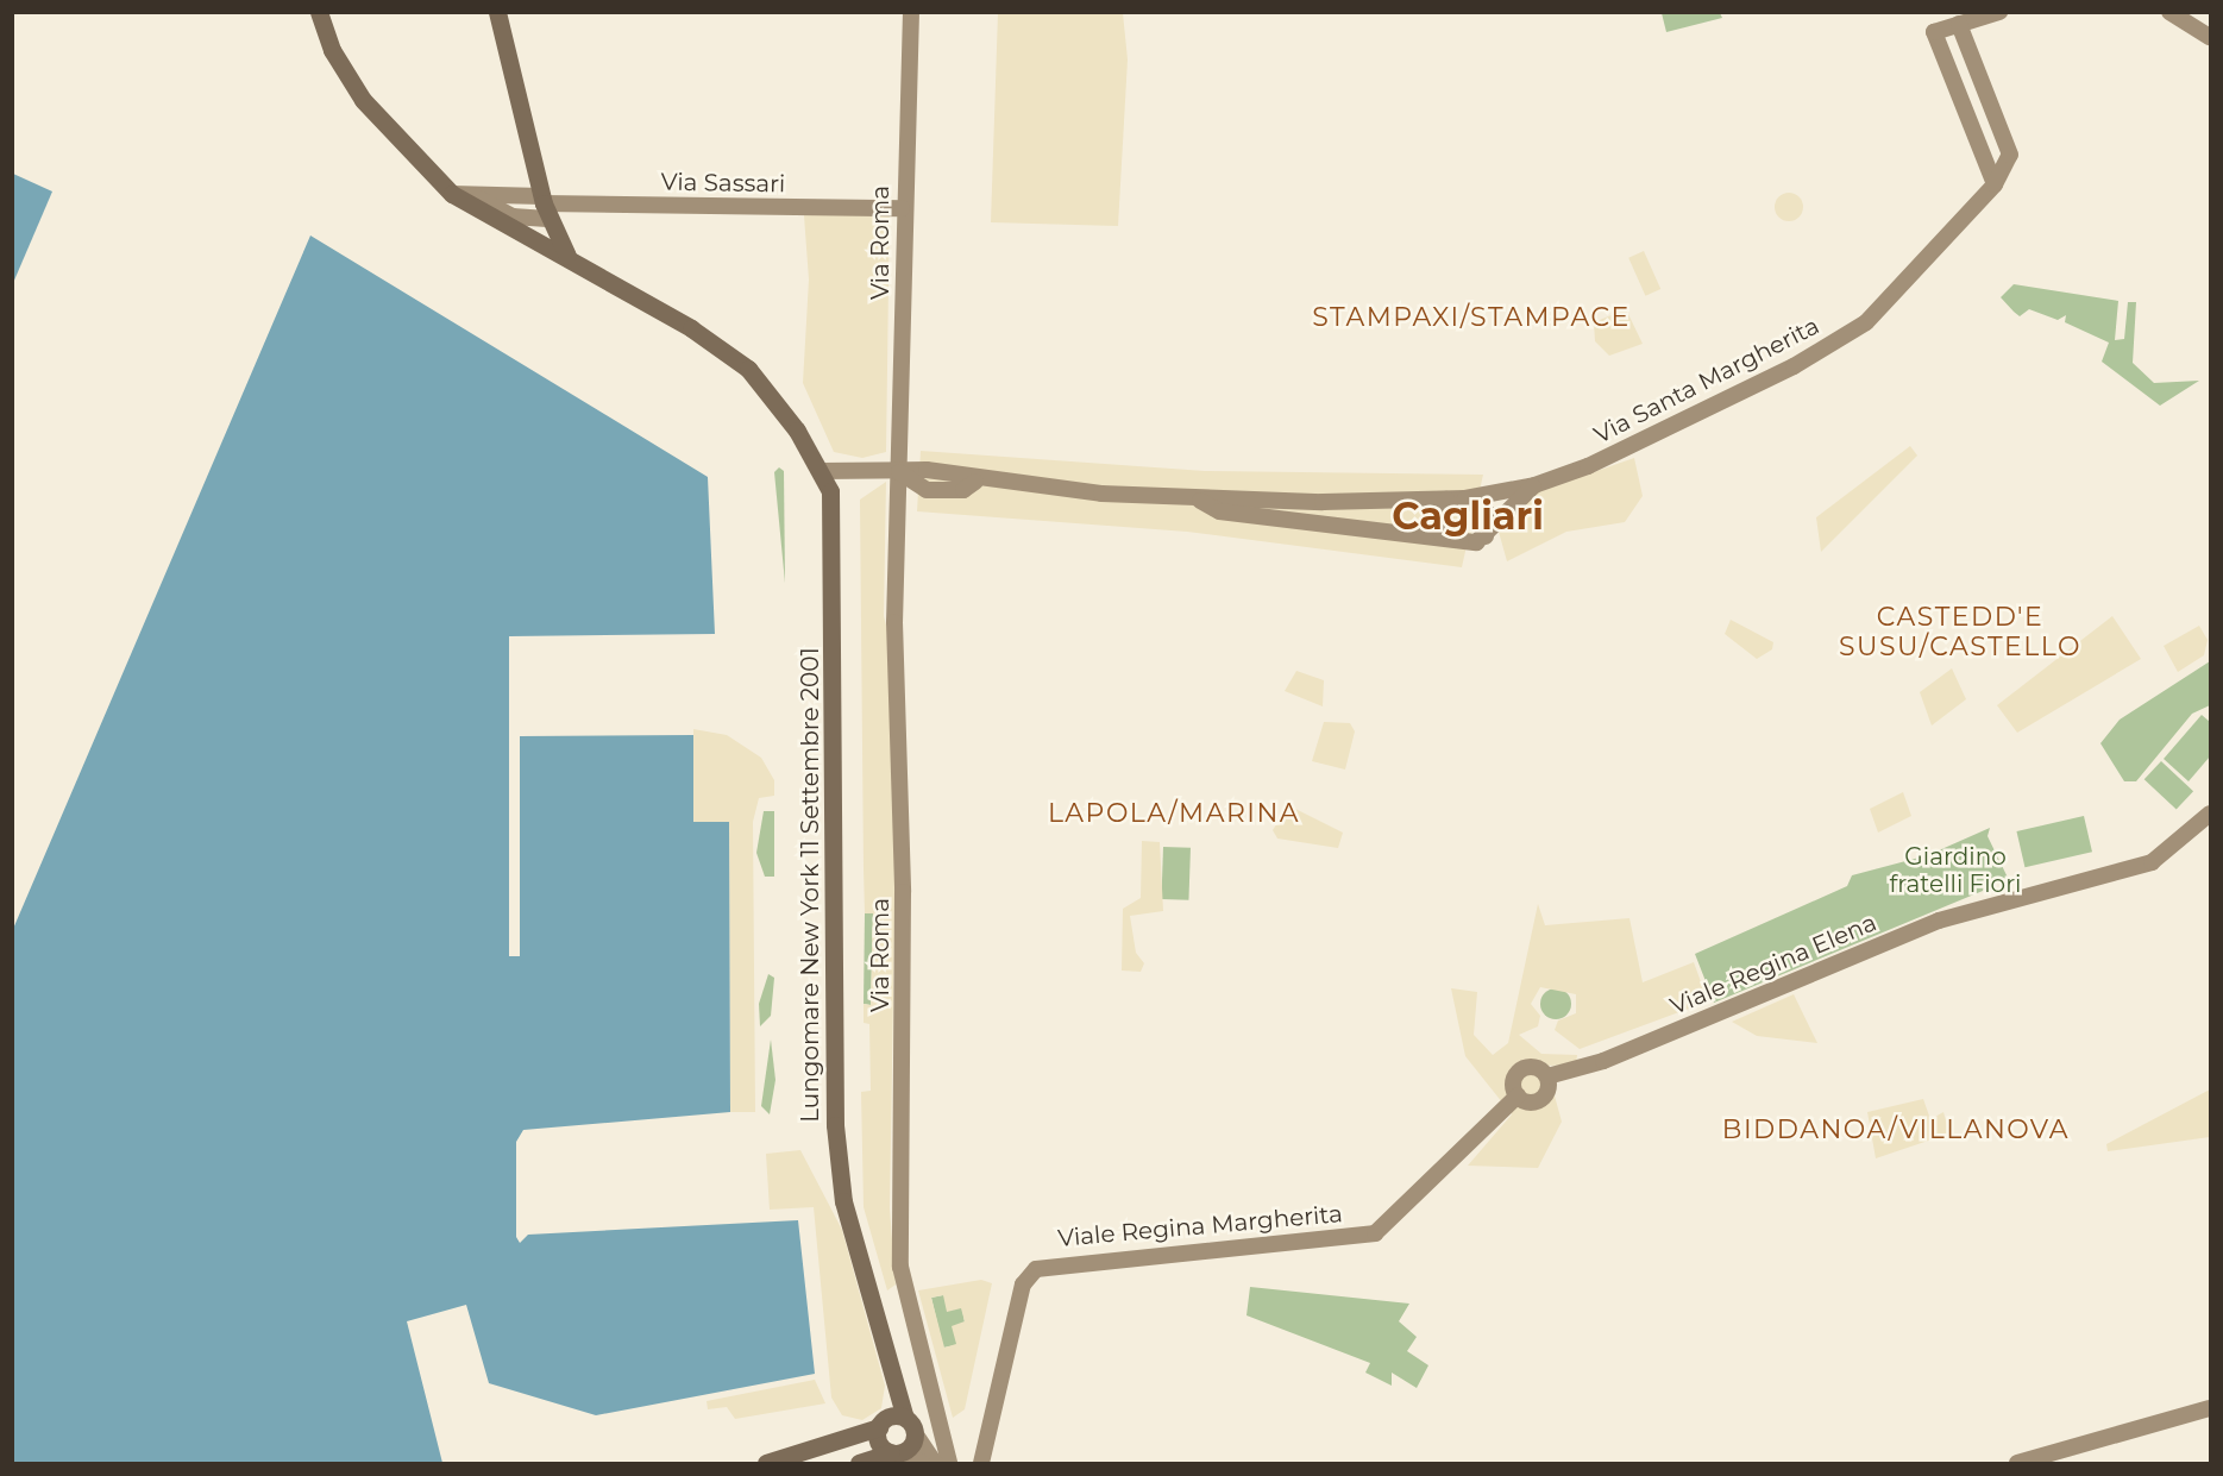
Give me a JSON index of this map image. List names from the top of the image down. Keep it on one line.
{"streets":{"main road":["Lungomare New York 11 Settembre 2001"],"street":["Via Sassari","Via Roma","Via Santa Margherita","Viale Regina Elena","Viale Regina Margherita"]},"crossings":[["Via Sassari","Via Roma"],["Via Sassari","Lungomare New York 11 Settembre 2001"],["Viale Regina Elena","Viale Regina Margherita"]],"districts":["STAMPAXI/STAMPACE","Cagliari","CASTEDD'E SUSU/CASTELLO","LAPOLA/MARINA","BIDDANOA/VILLANOVA"],"parks":["Giardino fratelli Fiori"]}
